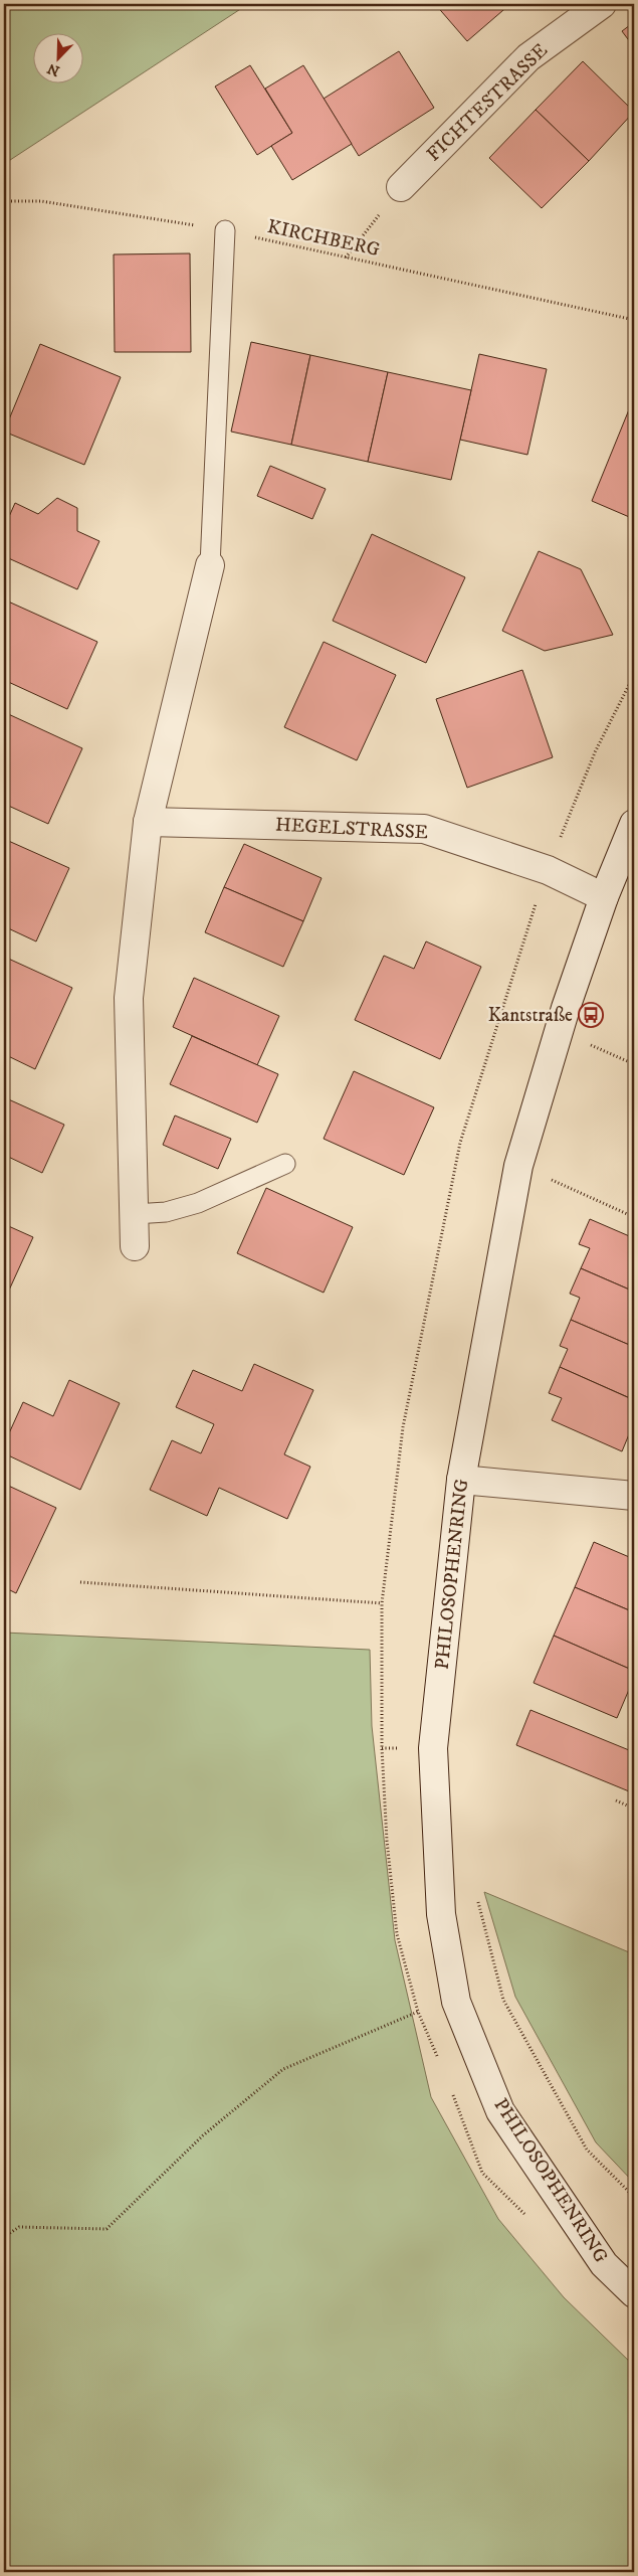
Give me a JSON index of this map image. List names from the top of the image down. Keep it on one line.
{"streets":{"street":["FICHTESTRASSE","HEGELSTRASSE","PHILOSOPHENRING"],"path":["KIRCHBERG"]},"crossings":[["HEGELSTRASSE","PHILOSOPHENRING"]],"places":{"bus stop":["Kantstraße"]},"north":"bottom left"}
